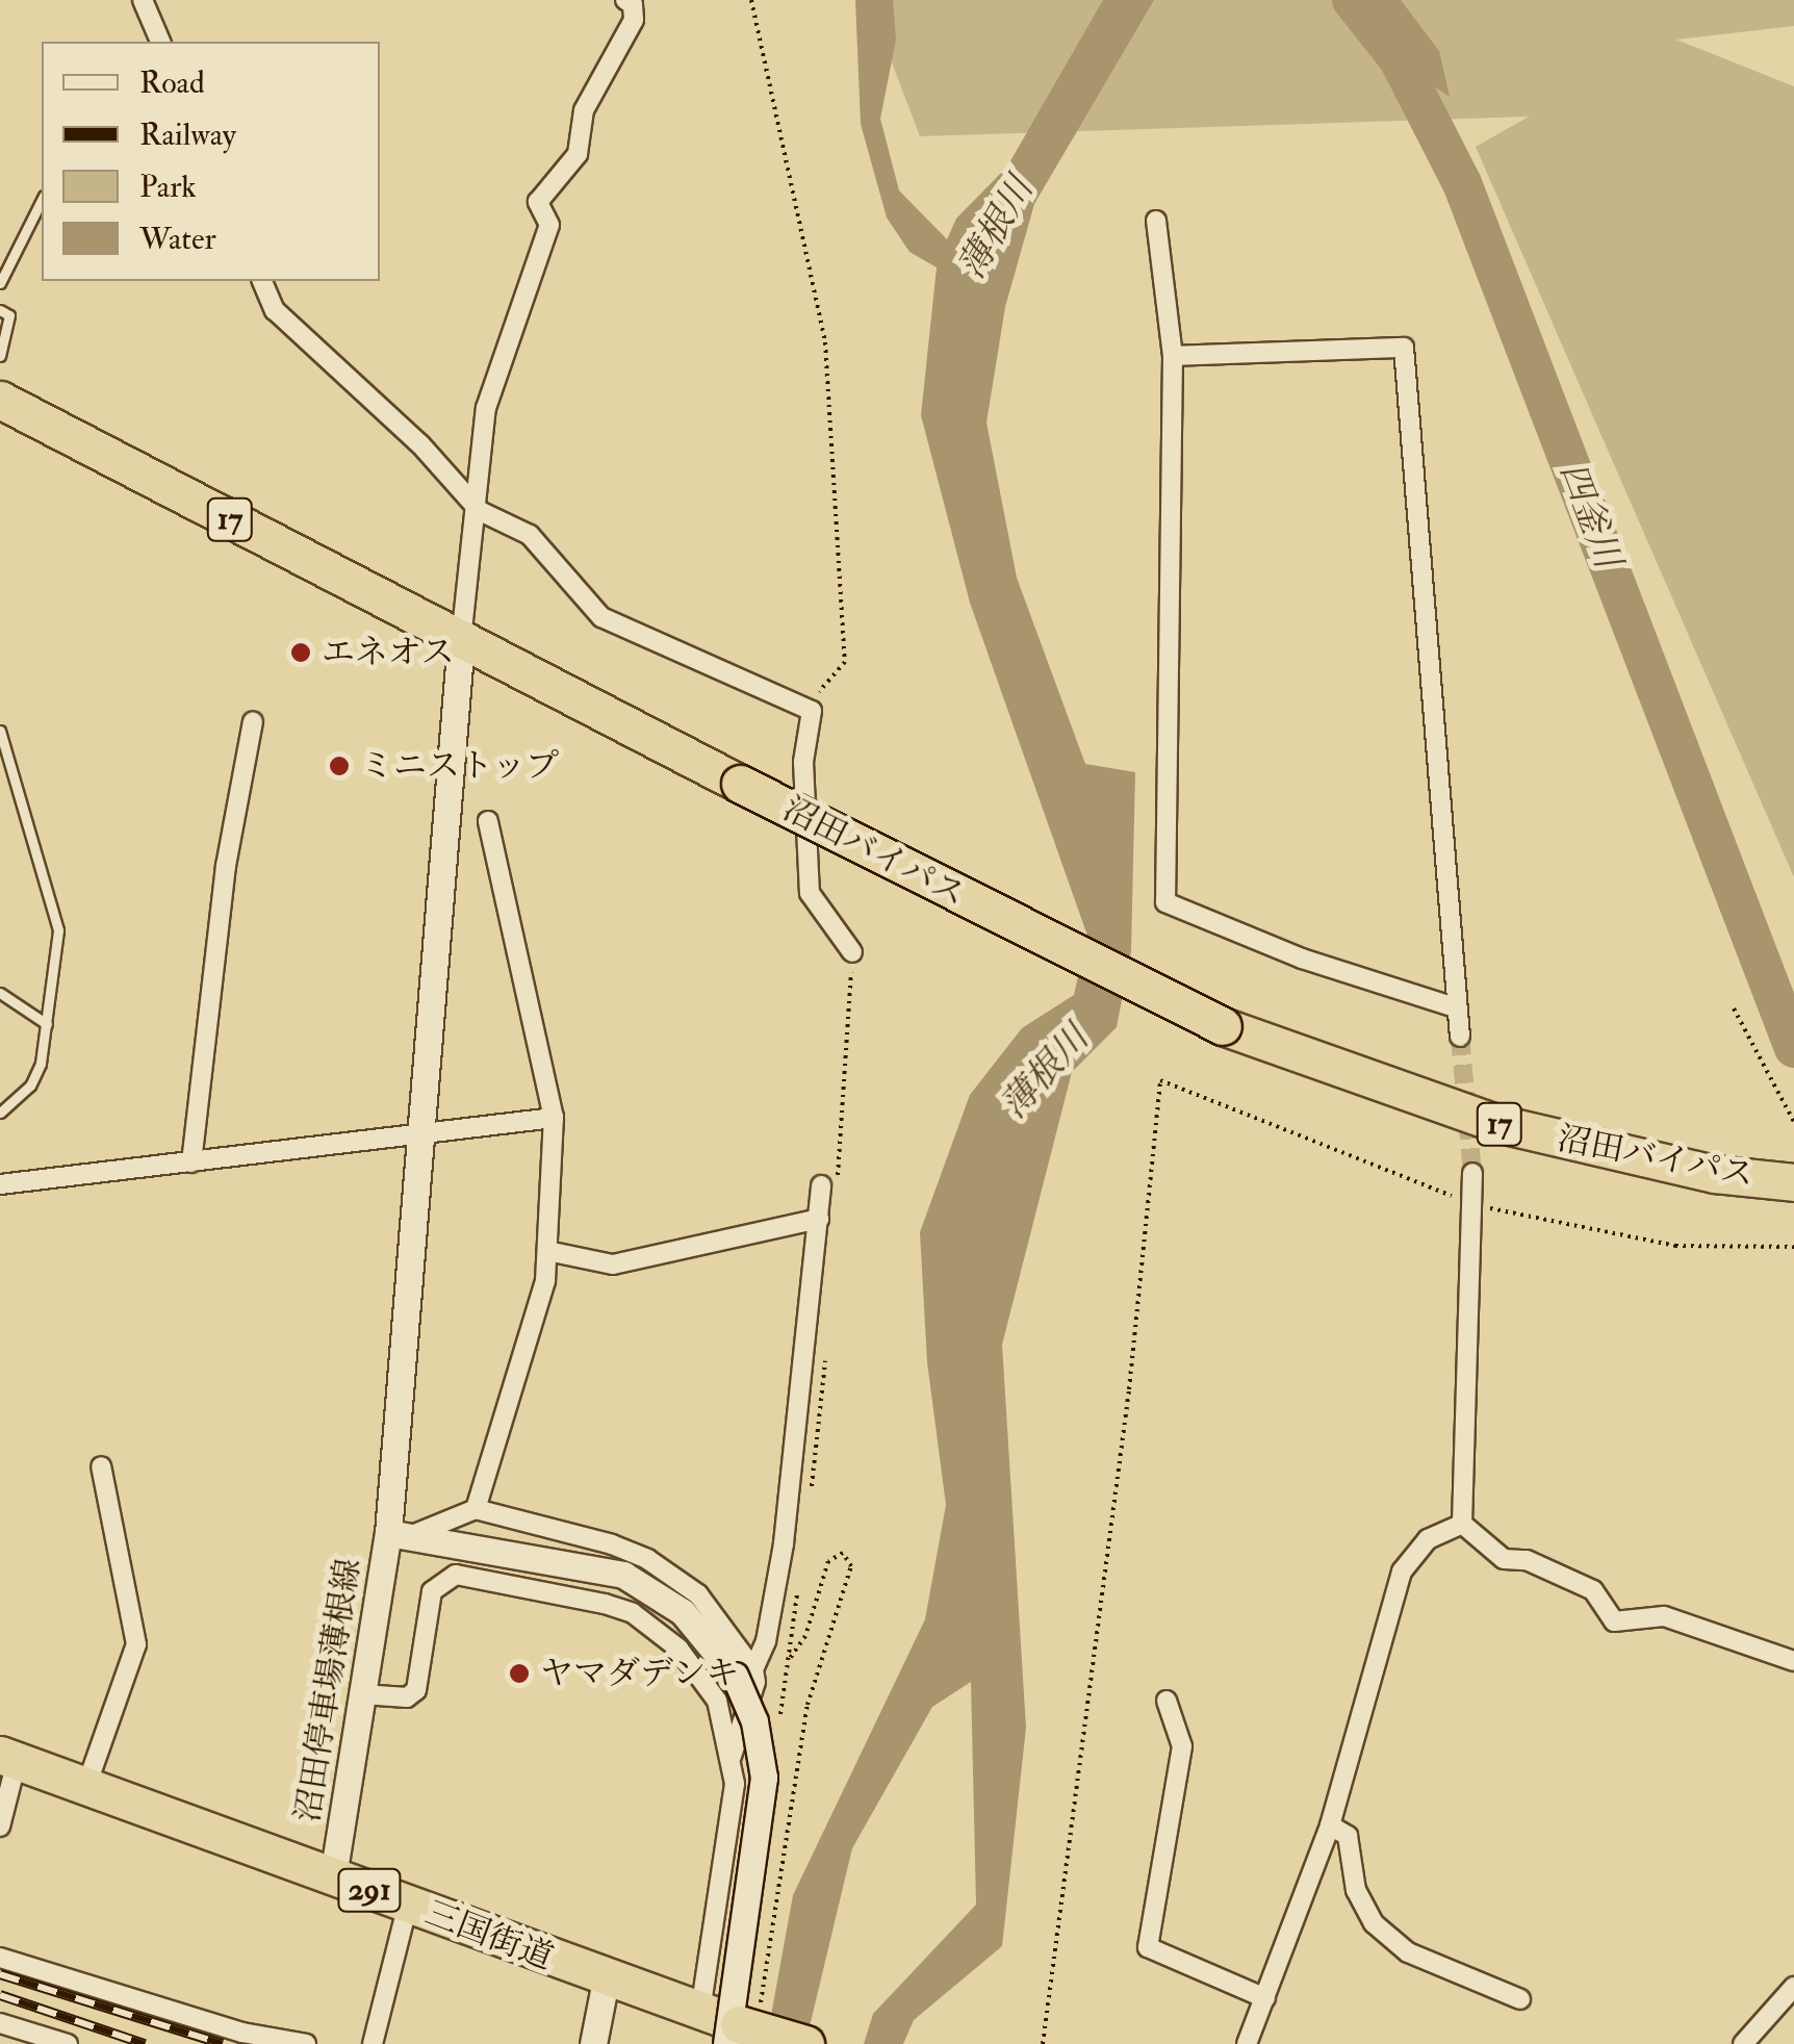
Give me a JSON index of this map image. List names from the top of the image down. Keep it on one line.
{"streets":{"highway":["17","沼田バイパス","291","三国街道"],"main road":["沼田停車場薄根線"]},"crossings":[["沼田停車場薄根線","三国街道"]],"water":["薄根川","四釜川"],"places":["エネオス","ミニストップ","ヤマダデンキ"],"legend":["Road","Railway","Park","Water"]}
